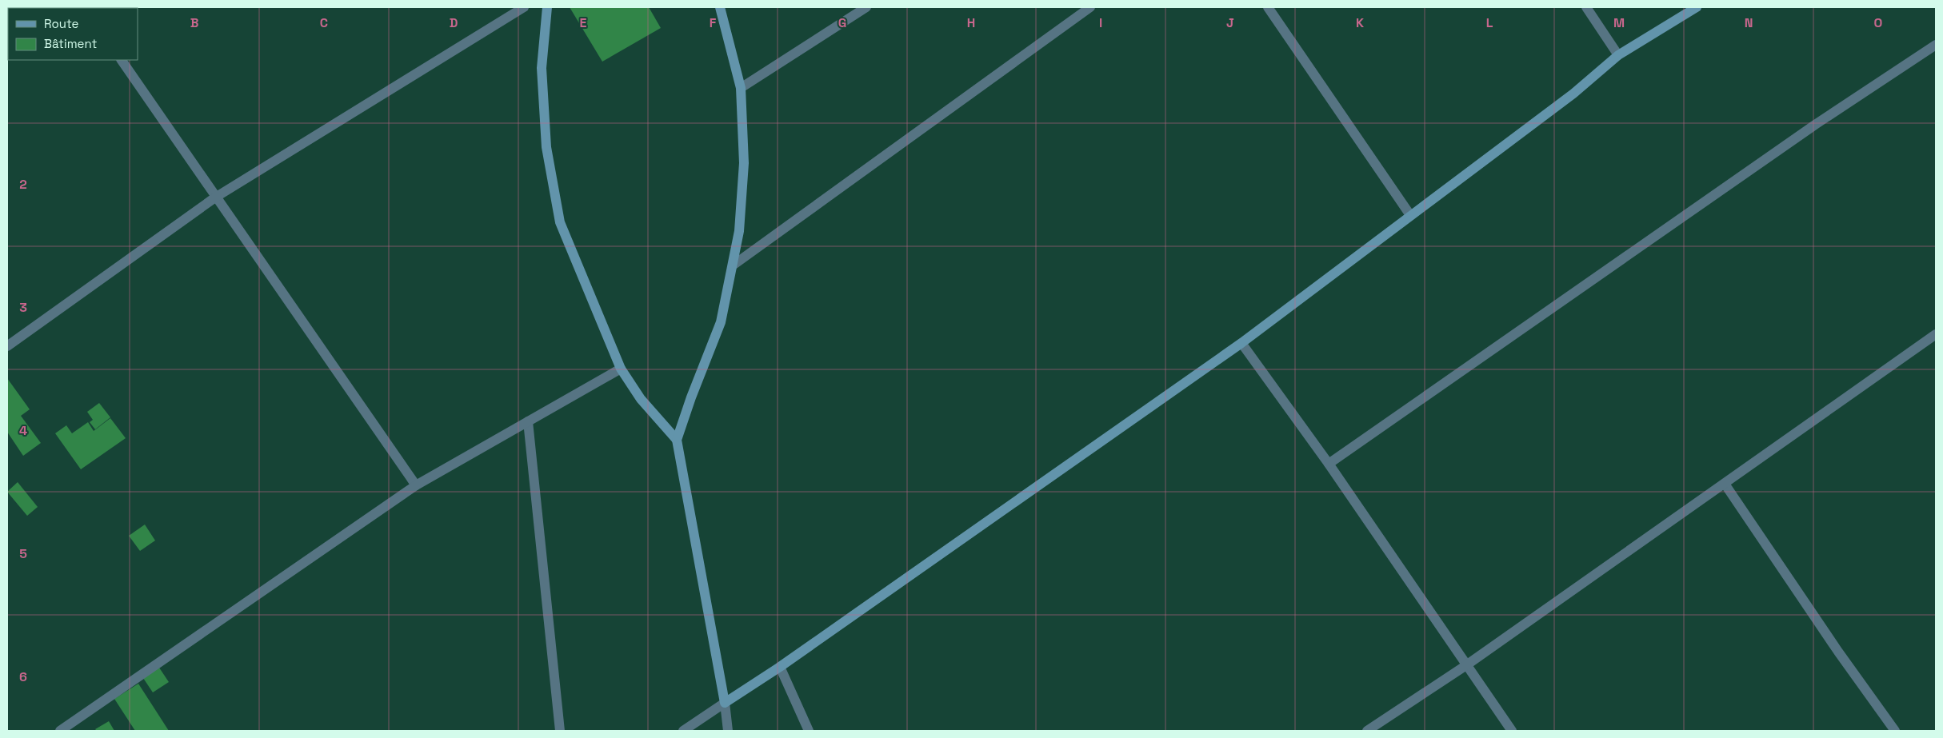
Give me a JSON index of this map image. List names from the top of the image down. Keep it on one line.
{"legend":["Route","Bâtiment"],"grid":{"columns":["B","C","D","E","F","G","H","I","J","K","L","M","N","O"],"rows":["2","3","4","5","6"]}}
